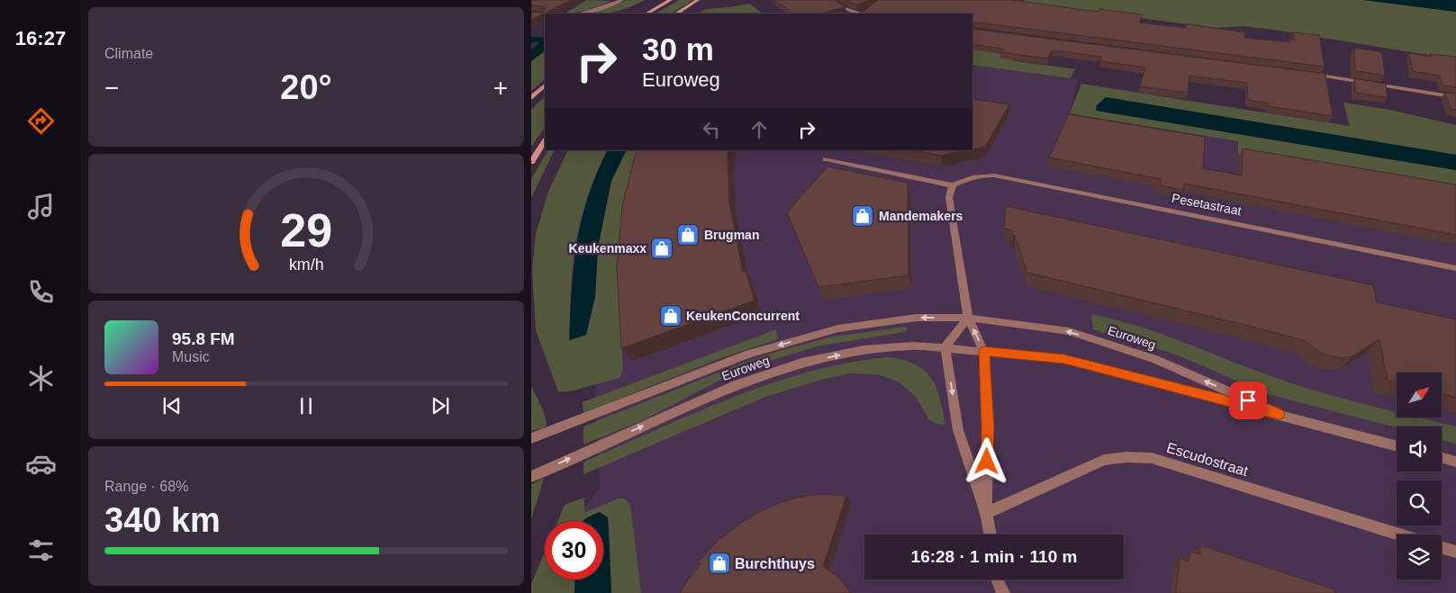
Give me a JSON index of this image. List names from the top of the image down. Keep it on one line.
{"streets":{"street":["Pesetastraat","Euroweg","Escudostraat"]},"places":{"shop":["Mandemakers","Brugman","Keukenmaxx","KeukenConcurrent","Burchthuys"]},"north":"top right","page":{"tabs":"16:27","tile":["Climate",["Range · 68%","340 km"]],"turn":["30 m","Euroweg"],"heat":["−","20°","+"],"song":["95.8 FM","Music"],"limit":"30","trip":"16:28 · 1 min · 110 m","gauge":["29","km/h"]}}
